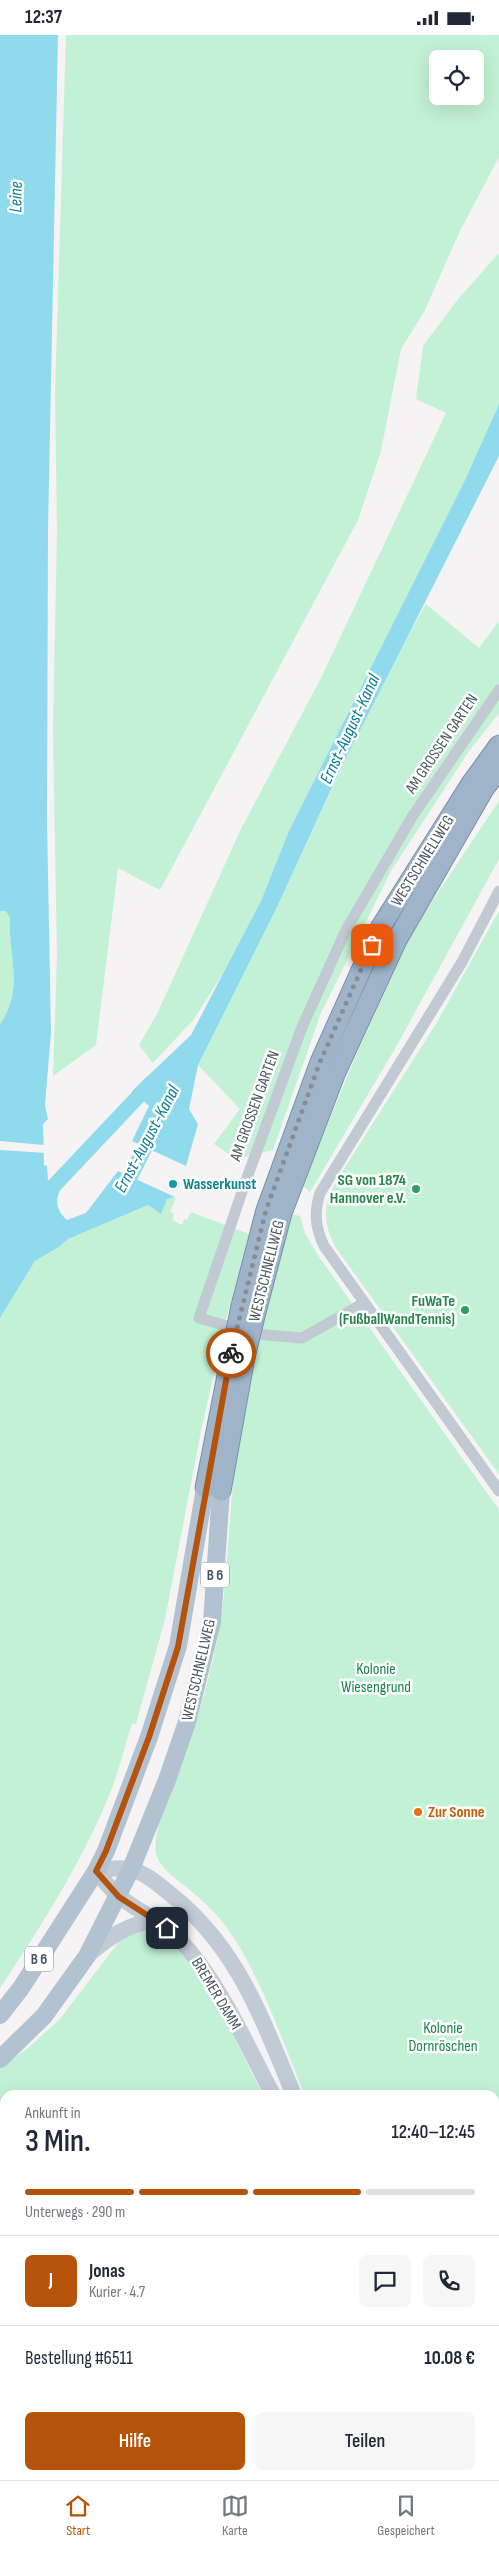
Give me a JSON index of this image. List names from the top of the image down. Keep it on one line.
{"streets":{"highway":["WESTSCHNELLWEG","B 6"],"main road":["BREMER DAMM"],"street":["AM GROSSEN GARTEN"]},"crossings":[["WESTSCHNELLWEG","BREMER DAMM"]],"water":["Leine","Ernst-August-Kanal"],"parks":["Kolonie Wiesengrund","Kolonie Dornröschen"],"places":["Wasserkunst","SG von 1874 Hannover e.V.","FuWaTe (FußballWandTennis)","Zur Sonne"],"page":{"status":"12:37","heading":["3 Min.","Ankunft in","12:40–12:45"],"panel":["Jonas","Kurier · 4.7","Bestellung #6511","10.08 €"],"bar":"Unterwegs · 290 m","round":"J","buttons":["Hilfe","Teilen"],"tabs":["Start","Karte","Gespeichert"]}}
